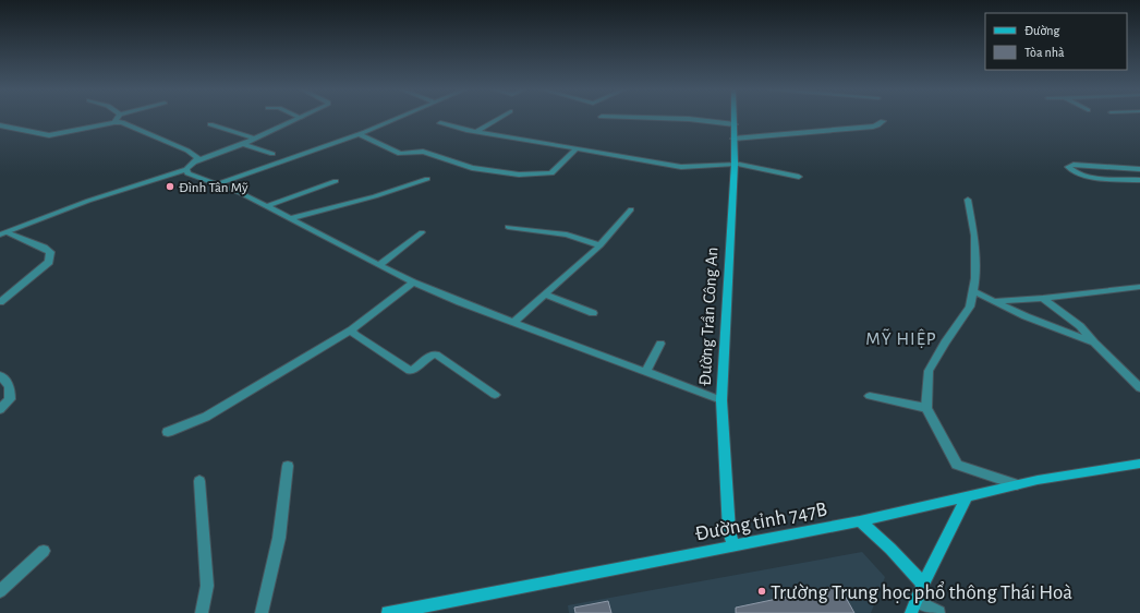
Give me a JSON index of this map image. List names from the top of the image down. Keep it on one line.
{"streets":{"main road":["Đường Trần Công An","Đường tỉnh 747B"]},"crossings":[["Đường Trần Công An","Đường tỉnh 747B"]],"districts":["MỸ HIỆP"],"places":["Đình Tân Mỹ","Trường Trung học phổ thông Thái Hoà"],"legend":["Đường","Tòa nhà"]}
